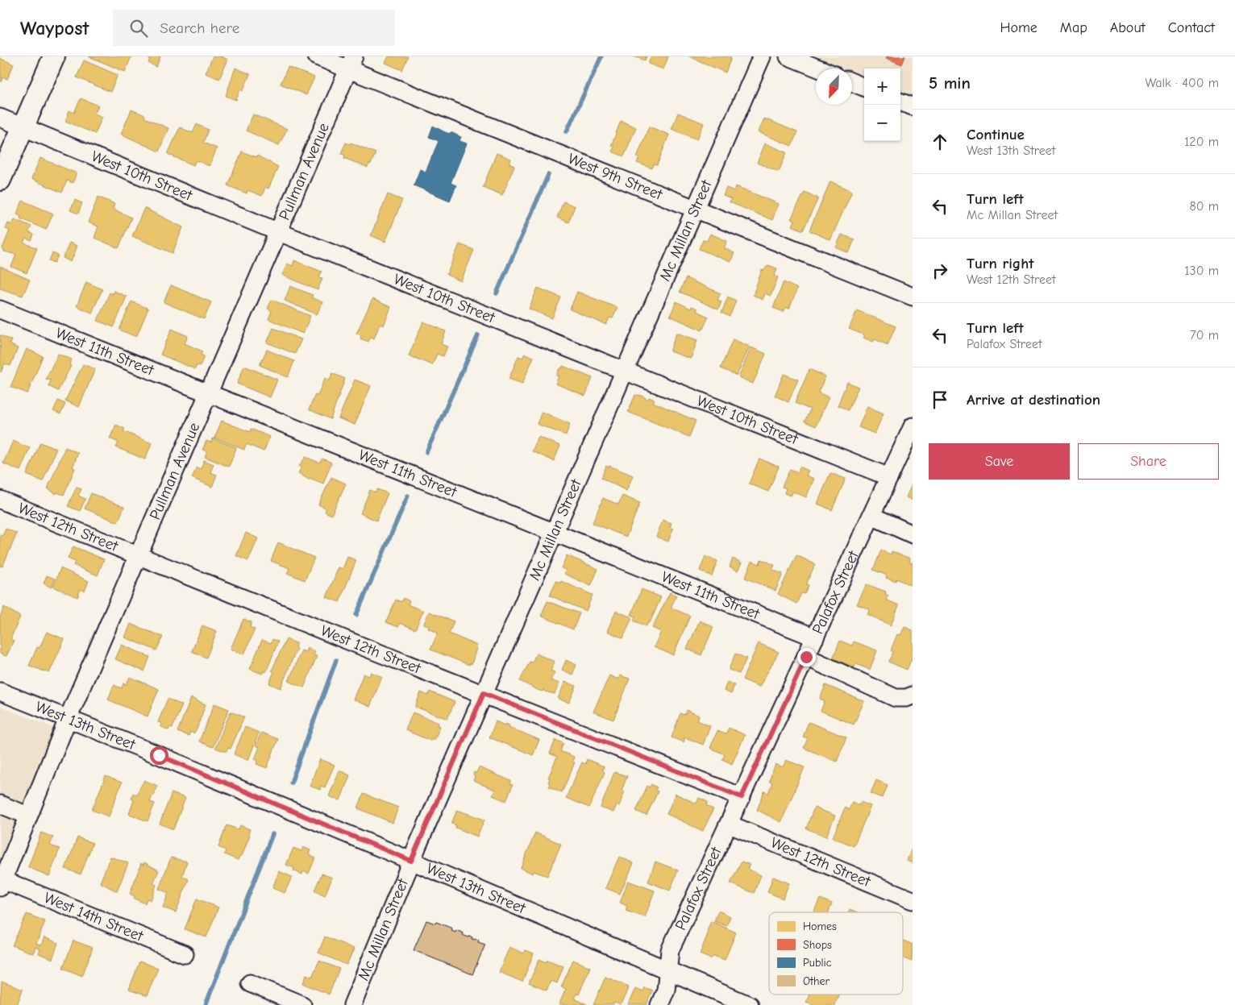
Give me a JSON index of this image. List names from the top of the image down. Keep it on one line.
{"streets":{"street":["Pullman Avenue","West 10th Street","West 9th Street","Mc Millan Street","West 11th Street","West 12th Street","Palafox Street","West 13th Street","West 14th Street"]},"crossings":[["Pullman Avenue","West 10th Street"],["Pullman Avenue","West 9th Street"],["Pullman Avenue","West 11th Street"],["Pullman Avenue","West 12th Street"],["Pullman Avenue","West 13th Street"],["Pullman Avenue","West 14th Street"],["West 10th Street","Mc Millan Street"],["West 10th Street","Palafox Street"],["West 9th Street","Mc Millan Street"],["Mc Millan Street","West 11th Street"],["Mc Millan Street","West 12th Street"],["Mc Millan Street","West 13th Street"],["West 11th Street","Palafox Street"],["West 12th Street","Palafox Street"],["Palafox Street","West 13th Street"]],"legend":["Homes","Shops","Public","Other"],"north":"bottom left","page":{"header":"Waypost","search":"Search here","nav":["Home","Map","About","Contact"],"heading":["5 min","Walk · 400 m"],"map_buttons":["+","−"],"list":[["Continue","West 13th Street","120 m"],["Turn left","Mc Millan Street","80 m"],["Turn right","West 12th Street","130 m"],["Turn left","Palafox Street","70 m"],"Arrive at destination"],"buttons":["Save","Share"]}}
